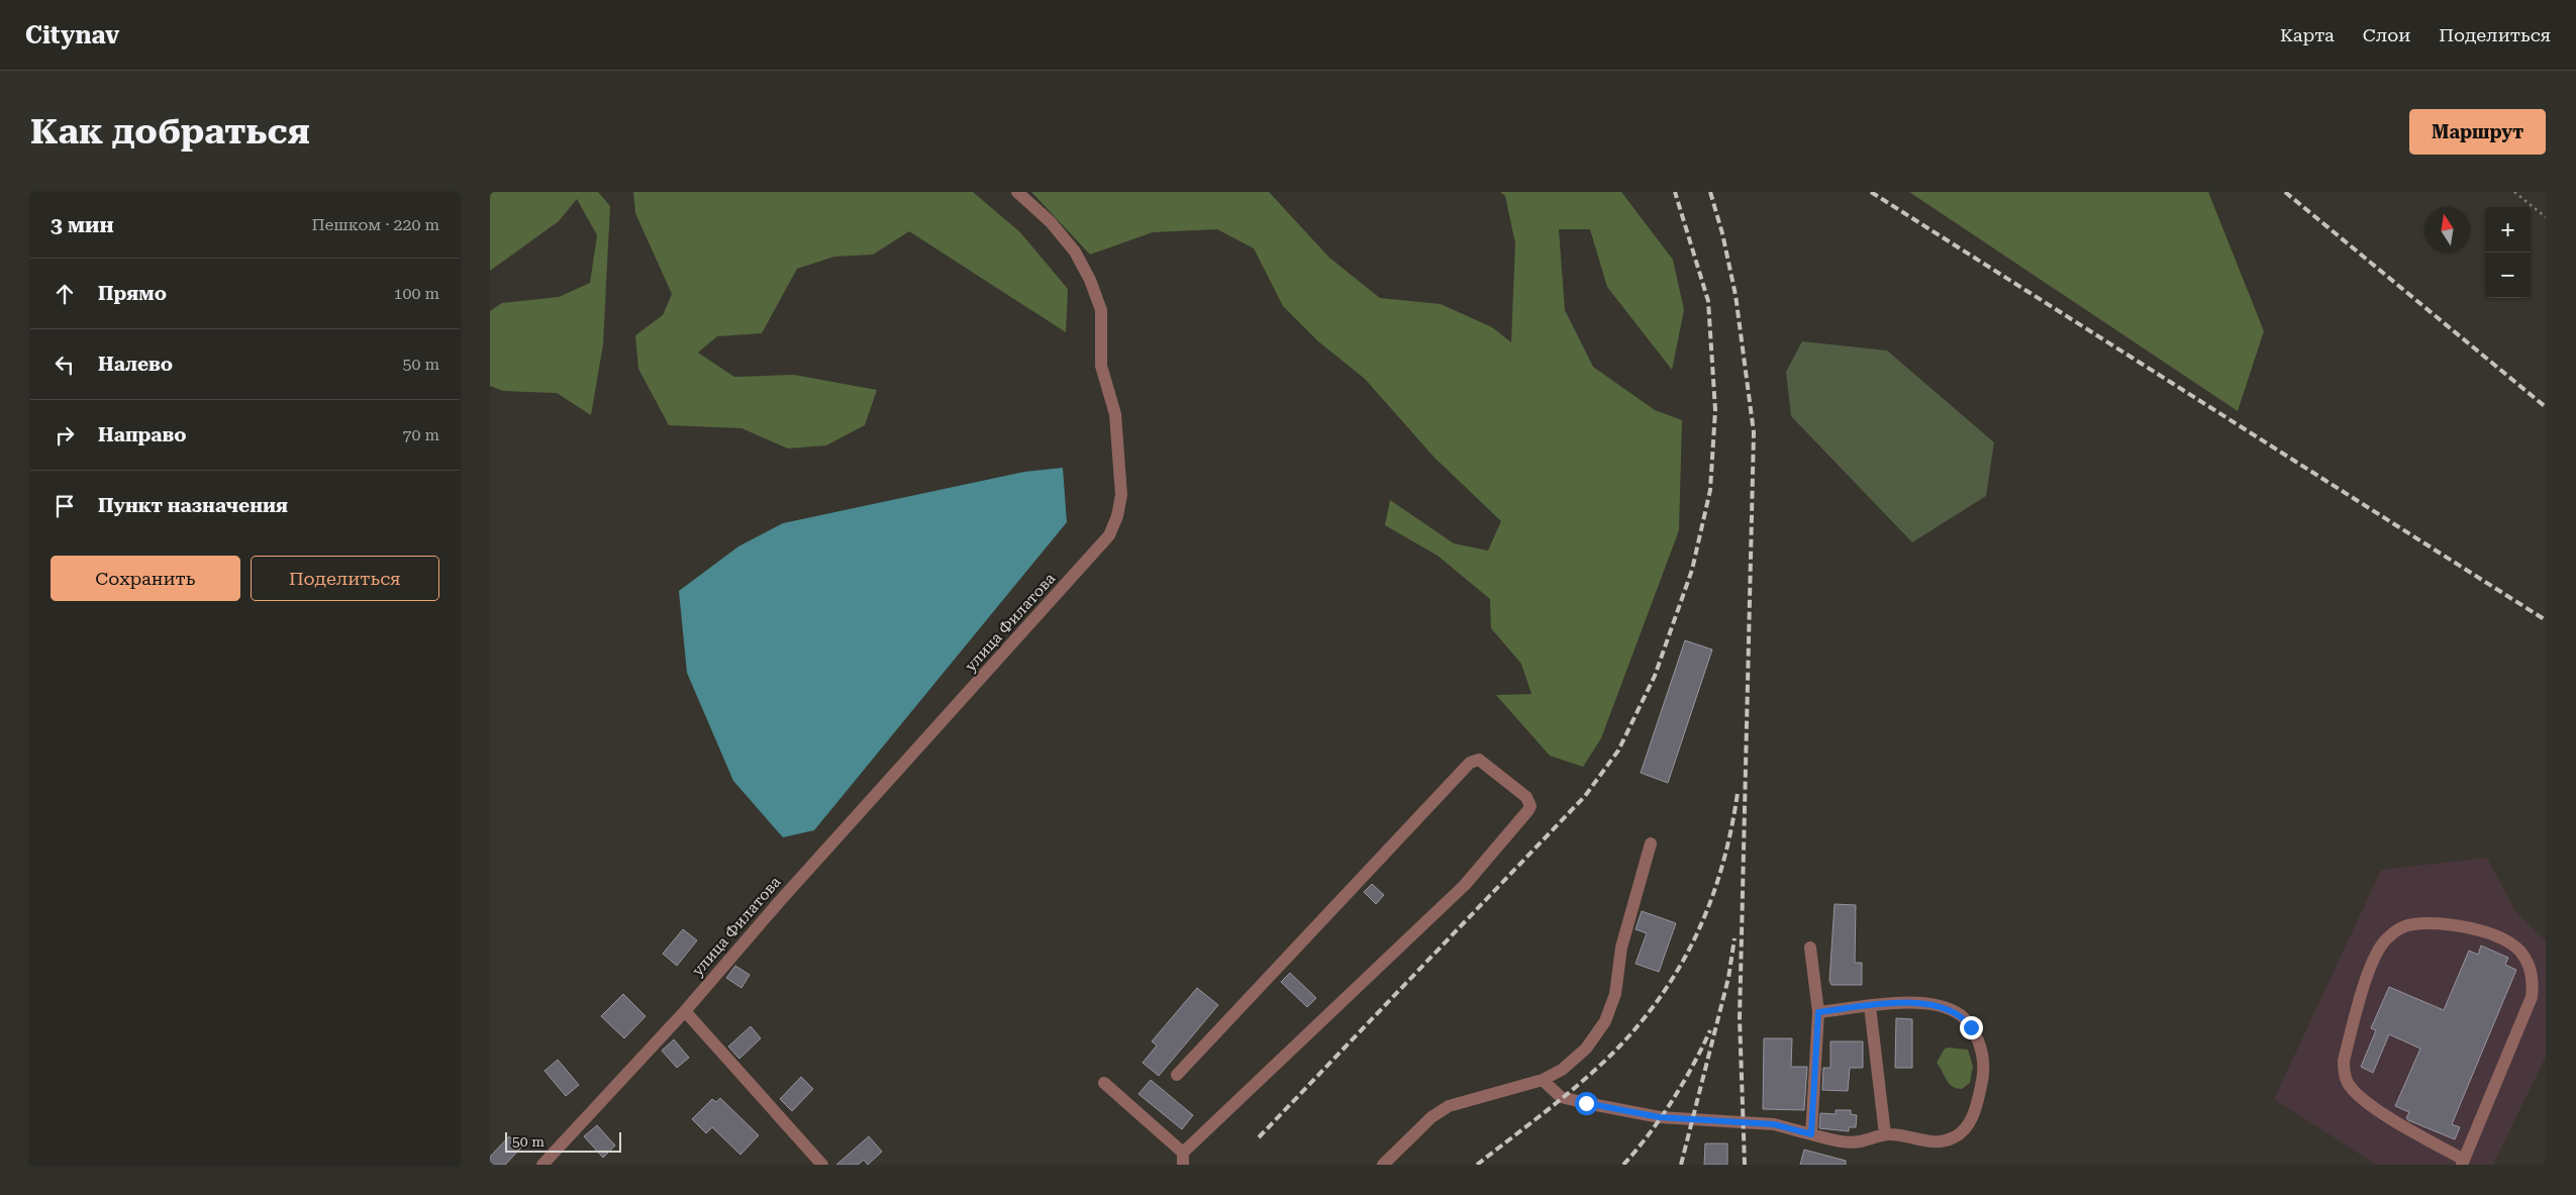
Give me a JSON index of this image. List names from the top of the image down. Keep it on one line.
{"streets":{"street":["улица Филатова"]},"scale_bar":"50 m","north":"top","page":{"header":"Citynav","nav":["Карта","Слои","Поделиться"],"buttons":["Маршрут",["Сохранить","Поделиться"]],"title":"Как добраться","heading":["3 мин","Пешком · 220 m"],"map_buttons":["+","−"],"list":[["Прямо","100 m"],["Налево","50 m"],["Направо","70 m"],"Пункт назначения"],"scale":"50 m"}}
